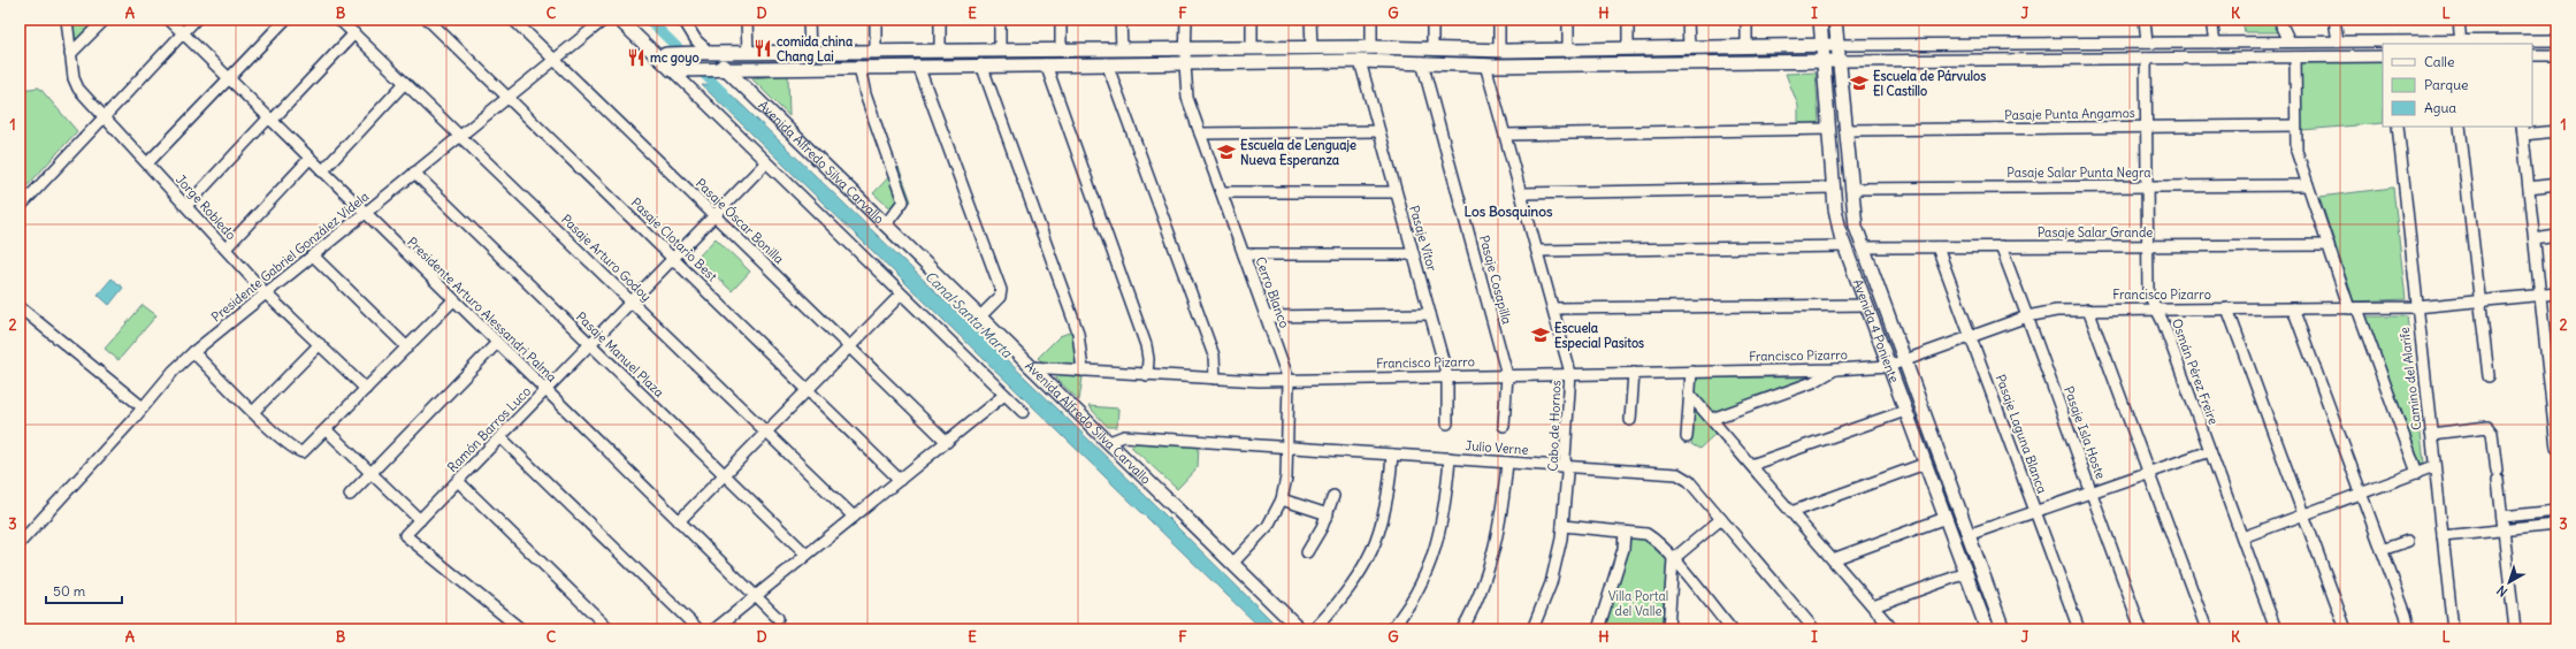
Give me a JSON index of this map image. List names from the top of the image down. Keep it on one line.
{"streets":{"street":["Pasaje Punta Angamos","Avenida Alfredo Silva Carvallo","Pasaje Salar Punta Negra","Jorge Robledo","Pasaje Óscar Bonilla","Pasaje Salar Grande","Pasaje Vítor","Pasaje Clotario Best","Presidente Gabriel González Videla","Pasaje Arturo Godoy","Pasaje Cosapilla","Cerro Blanco","Francisco Pizarro","Presidente Arturo Alessandri Palma","Avenida 4 Poniente","Pasaje Manuel Plaza","Osmán Pérez Freire","Camino del Alarife","Cabo de Hornos","Ramón Barros Luco","Pasaje Isla Hoste","Pasaje Laguna Blanca","Julio Verne"]},"crossings":[["Pasaje Punta Angamos","Avenida 4 Poniente"],["Pasaje Punta Angamos","Osmán Pérez Freire"],["Avenida Alfredo Silva Carvallo","Cerro Blanco"],["Avenida Alfredo Silva Carvallo","Francisco Pizarro"],["Avenida Alfredo Silva Carvallo","Julio Verne"],["Pasaje Salar Punta Negra","Avenida 4 Poniente"],["Pasaje Salar Punta Negra","Osmán Pérez Freire"],["Jorge Robledo","Presidente Gabriel González Videla"],["Pasaje Óscar Bonilla","Presidente Gabriel González Videla"],["Pasaje Óscar Bonilla","Ramón Barros Luco"],["Pasaje Salar Grande","Avenida 4 Poniente"],["Pasaje Salar Grande","Osmán Pérez Freire"],["Pasaje Salar Grande","Pasaje Isla Hoste"],["Pasaje Salar Grande","Pasaje Laguna Blanca"],["Pasaje Vítor","Francisco Pizarro"],["Pasaje Clotario Best","Presidente Gabriel González Videla"],["Pasaje Clotario Best","Ramón Barros Luco"],["Presidente Gabriel González Videla","Pasaje Arturo Godoy"],["Presidente Gabriel González Videla","Presidente Arturo Alessandri Palma"],["Presidente Gabriel González Videla","Pasaje Manuel Plaza"],["Pasaje Arturo Godoy","Ramón Barros Luco"],["Pasaje Cosapilla","Francisco Pizarro"],["Cerro Blanco","Francisco Pizarro"],["Cerro Blanco","Julio Verne"],["Francisco Pizarro","Avenida 4 Poniente"],["Francisco Pizarro","Osmán Pérez Freire"],["Francisco Pizarro","Camino del Alarife"],["Francisco Pizarro","Cabo de Hornos"],["Francisco Pizarro","Pasaje Isla Hoste"],["Francisco Pizarro","Pasaje Laguna Blanca"],["Presidente Arturo Alessandri Palma","Ramón Barros Luco"],["Pasaje Manuel Plaza","Ramón Barros Luco"],["Cabo de Hornos","Julio Verne"]],"districts":["Los Bosquinos"],"water":["Canal Santa Marta"],"parks":["Villa Portal del Valle"],"places":{"restaurant":["comida china Chang Lai","mc goyo"],"school or university":["Escuela de Párvulos El Castillo","Escuela de Lenguaje Nueva Esperanza","Escuela Especial Pasitos"]},"legend":["Calle","Parque","Agua"],"scale_bar":"50 m","north":"bottom left","grid":{"columns":["A","B","C","D","E","F","G","H","I","J","K","L"],"rows":["1","2","3"]}}
